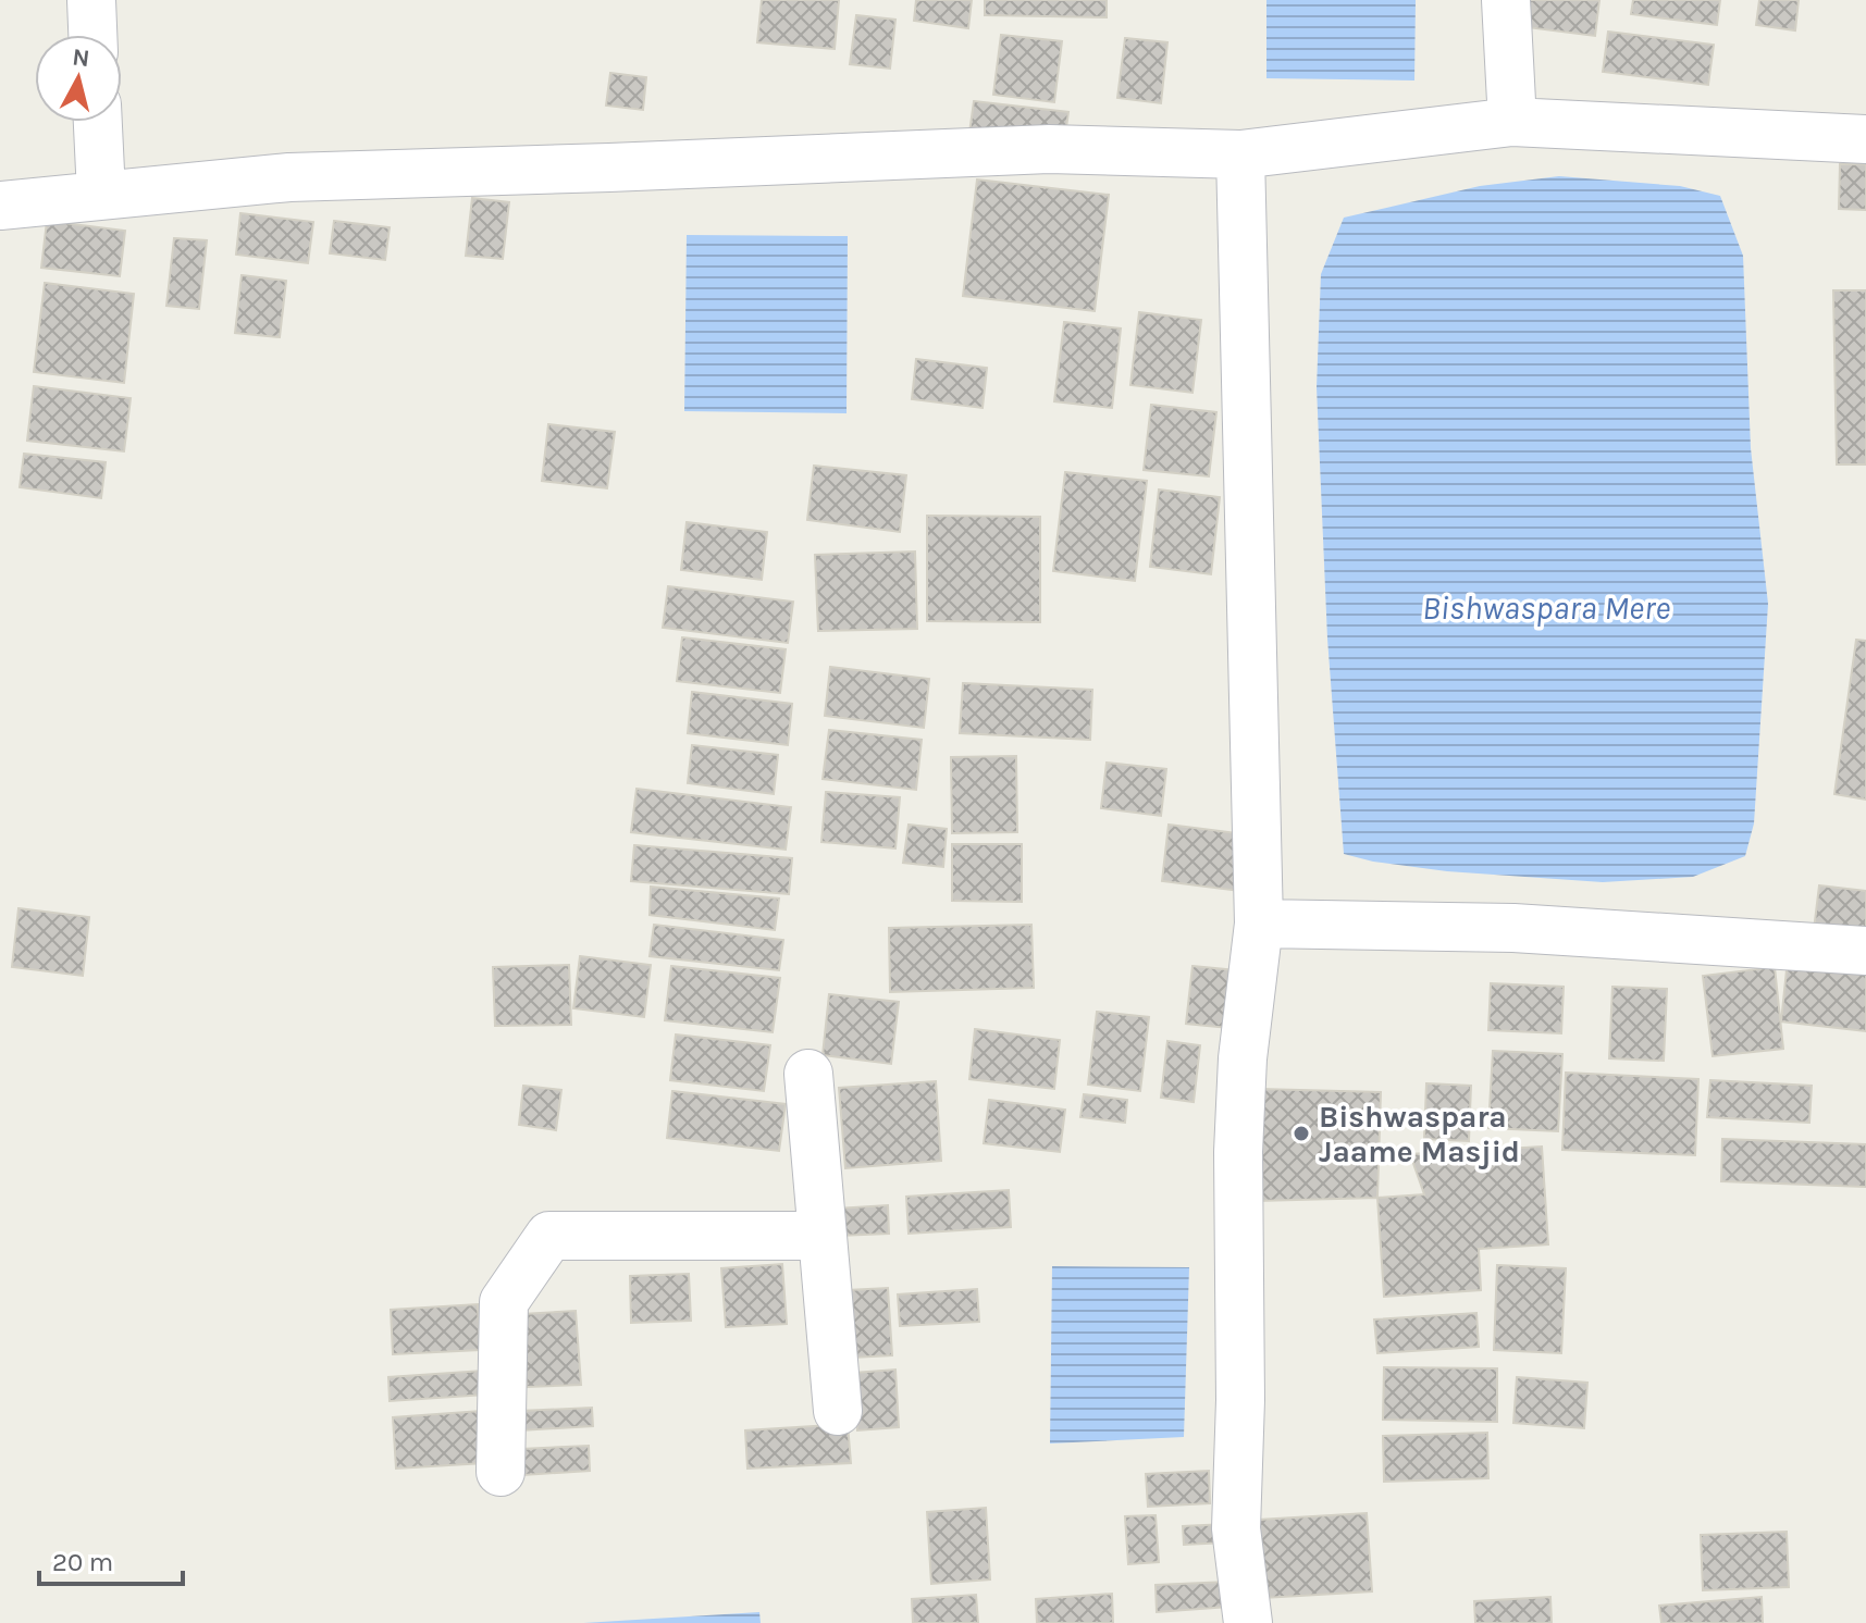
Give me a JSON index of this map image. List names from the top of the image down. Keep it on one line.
{"water":["Bishwaspara Mere"],"places":["Bishwaspara Jaame Masjid"],"scale_bar":"20 m","north":"top"}
